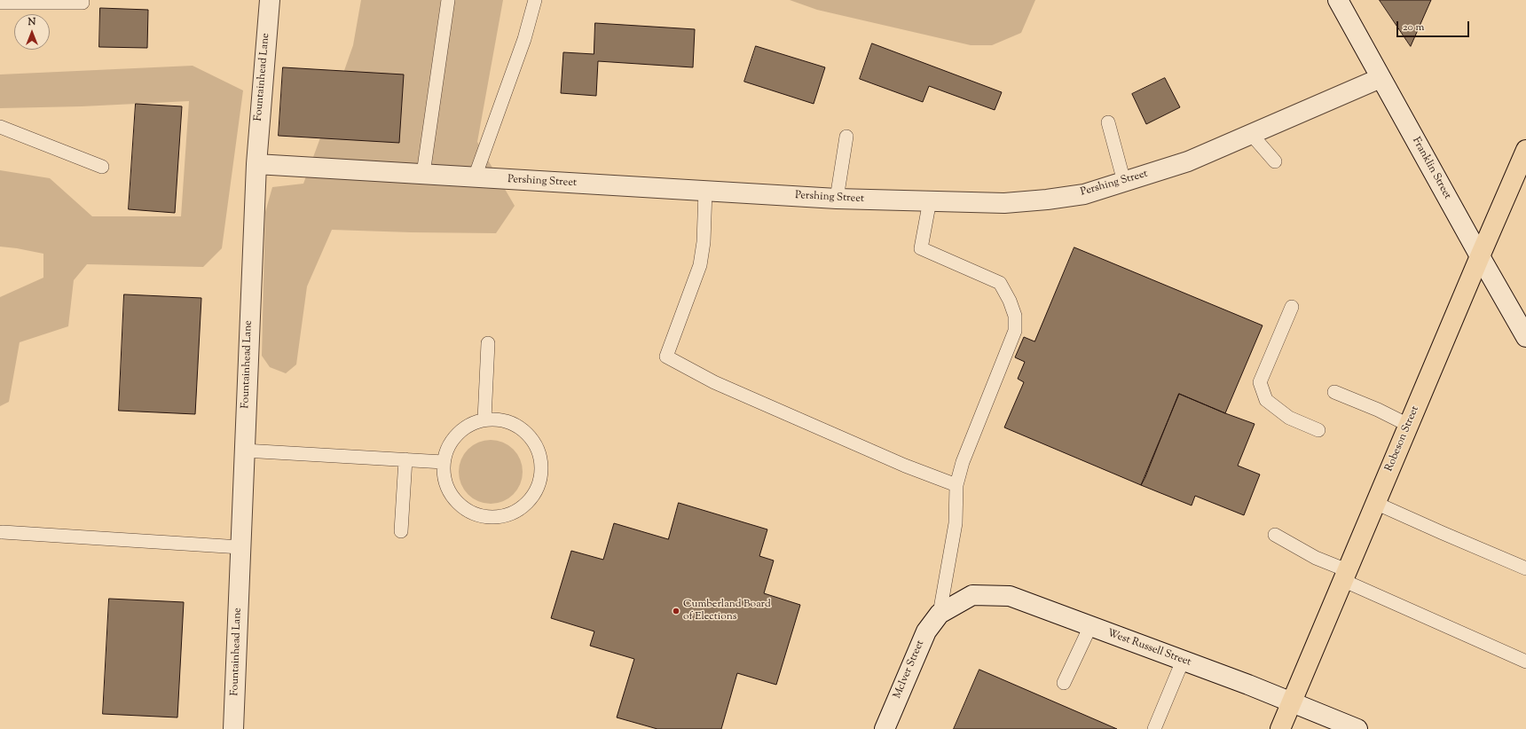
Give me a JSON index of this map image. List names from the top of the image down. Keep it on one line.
{"streets":{"main road":["Robeson Street"],"street":["Fountainhead Lane","Franklin Street","Pershing Street","West Russell Street","McIver Street"]},"crossings":[["Fountainhead Lane","Pershing Street"],["Franklin Street","Pershing Street"],["Franklin Street","Robeson Street"],["Robeson Street","West Russell Street"],["West Russell Street","McIver Street"]],"places":["Cumberland Board of Elections"],"scale_bar":"20 m","north":"top"}
